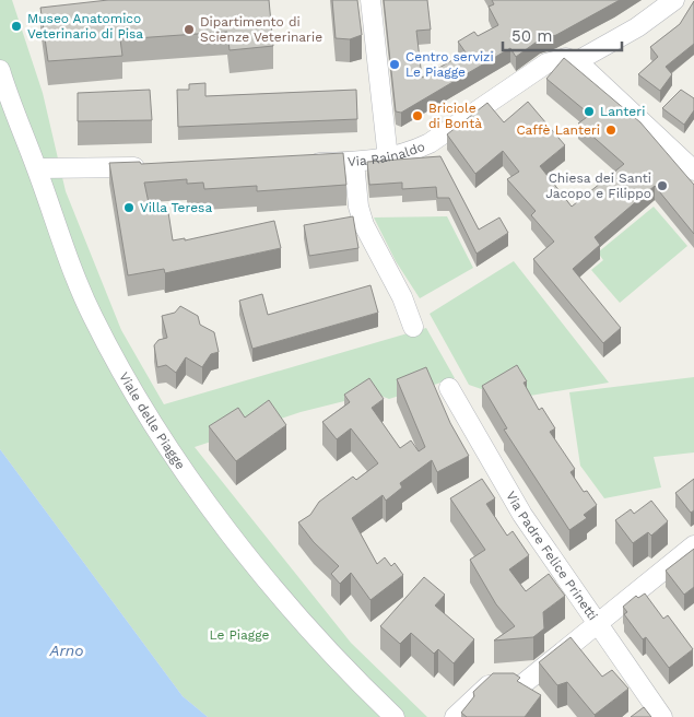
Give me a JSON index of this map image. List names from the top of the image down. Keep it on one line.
{"streets":{"street":["Via Rainaldo","Viale delle Piagge","Via Padre Felice Prinetti"]},"water":["Arno"],"parks":["Le Piagge"],"places":["Museo Anatomico Veterinario di Pisa","Dipartimento di Scienze Veterinarie","Centro servizi Le Piagge","Lanteri","Briciole di Bontà","Caffè Lanteri","Chiesa dei Santi Jacopo e Filippo","Villa Teresa"],"scale_bar":"50 m"}
